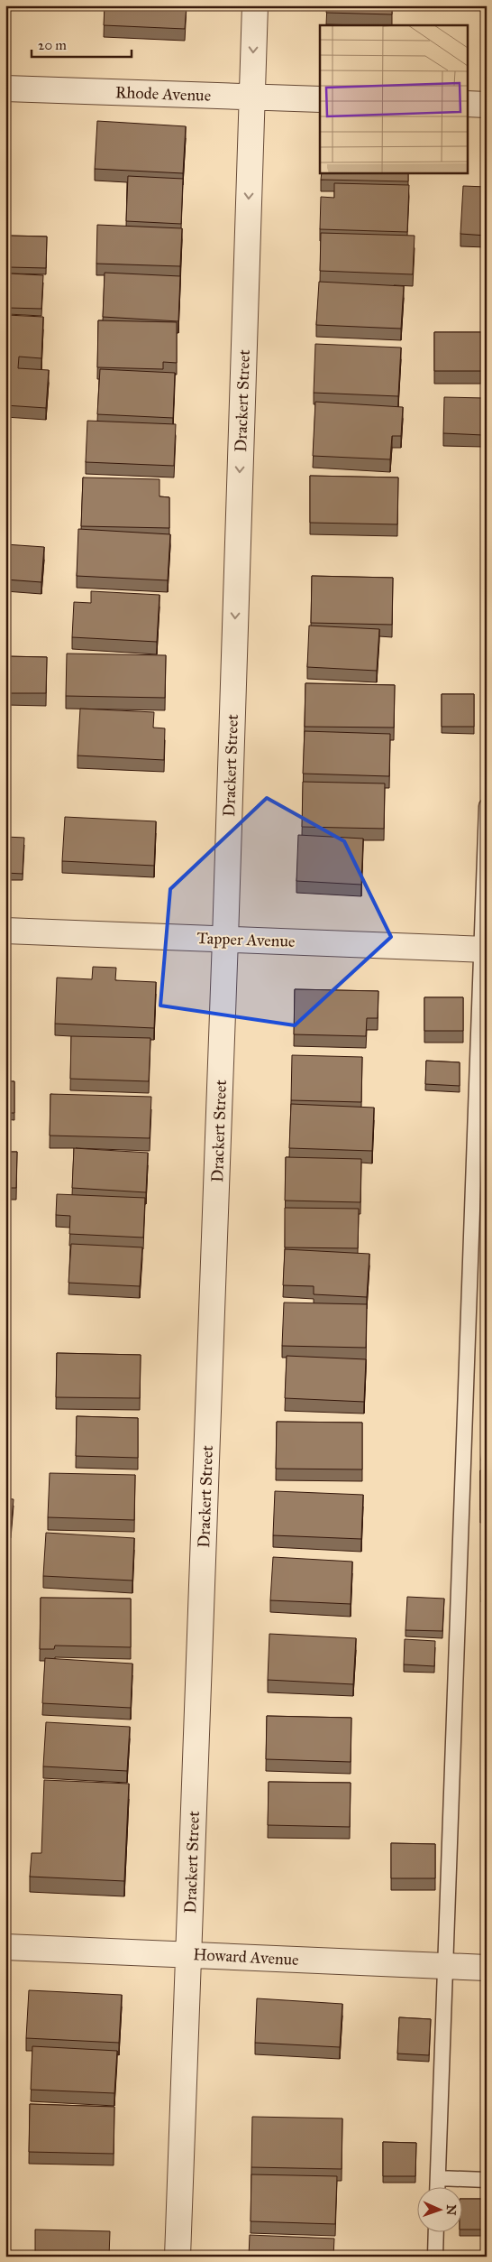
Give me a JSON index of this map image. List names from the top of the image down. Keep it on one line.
{"streets":{"street":["Rhode Avenue","Drackert Street","Tapper Avenue","Howard Avenue"]},"crossings":[["Rhode Avenue","Drackert Street"],["Drackert Street","Tapper Avenue"],["Drackert Street","Howard Avenue"]],"one_way":["Drackert Street"],"scale_bar":"20 m","north":"right"}
